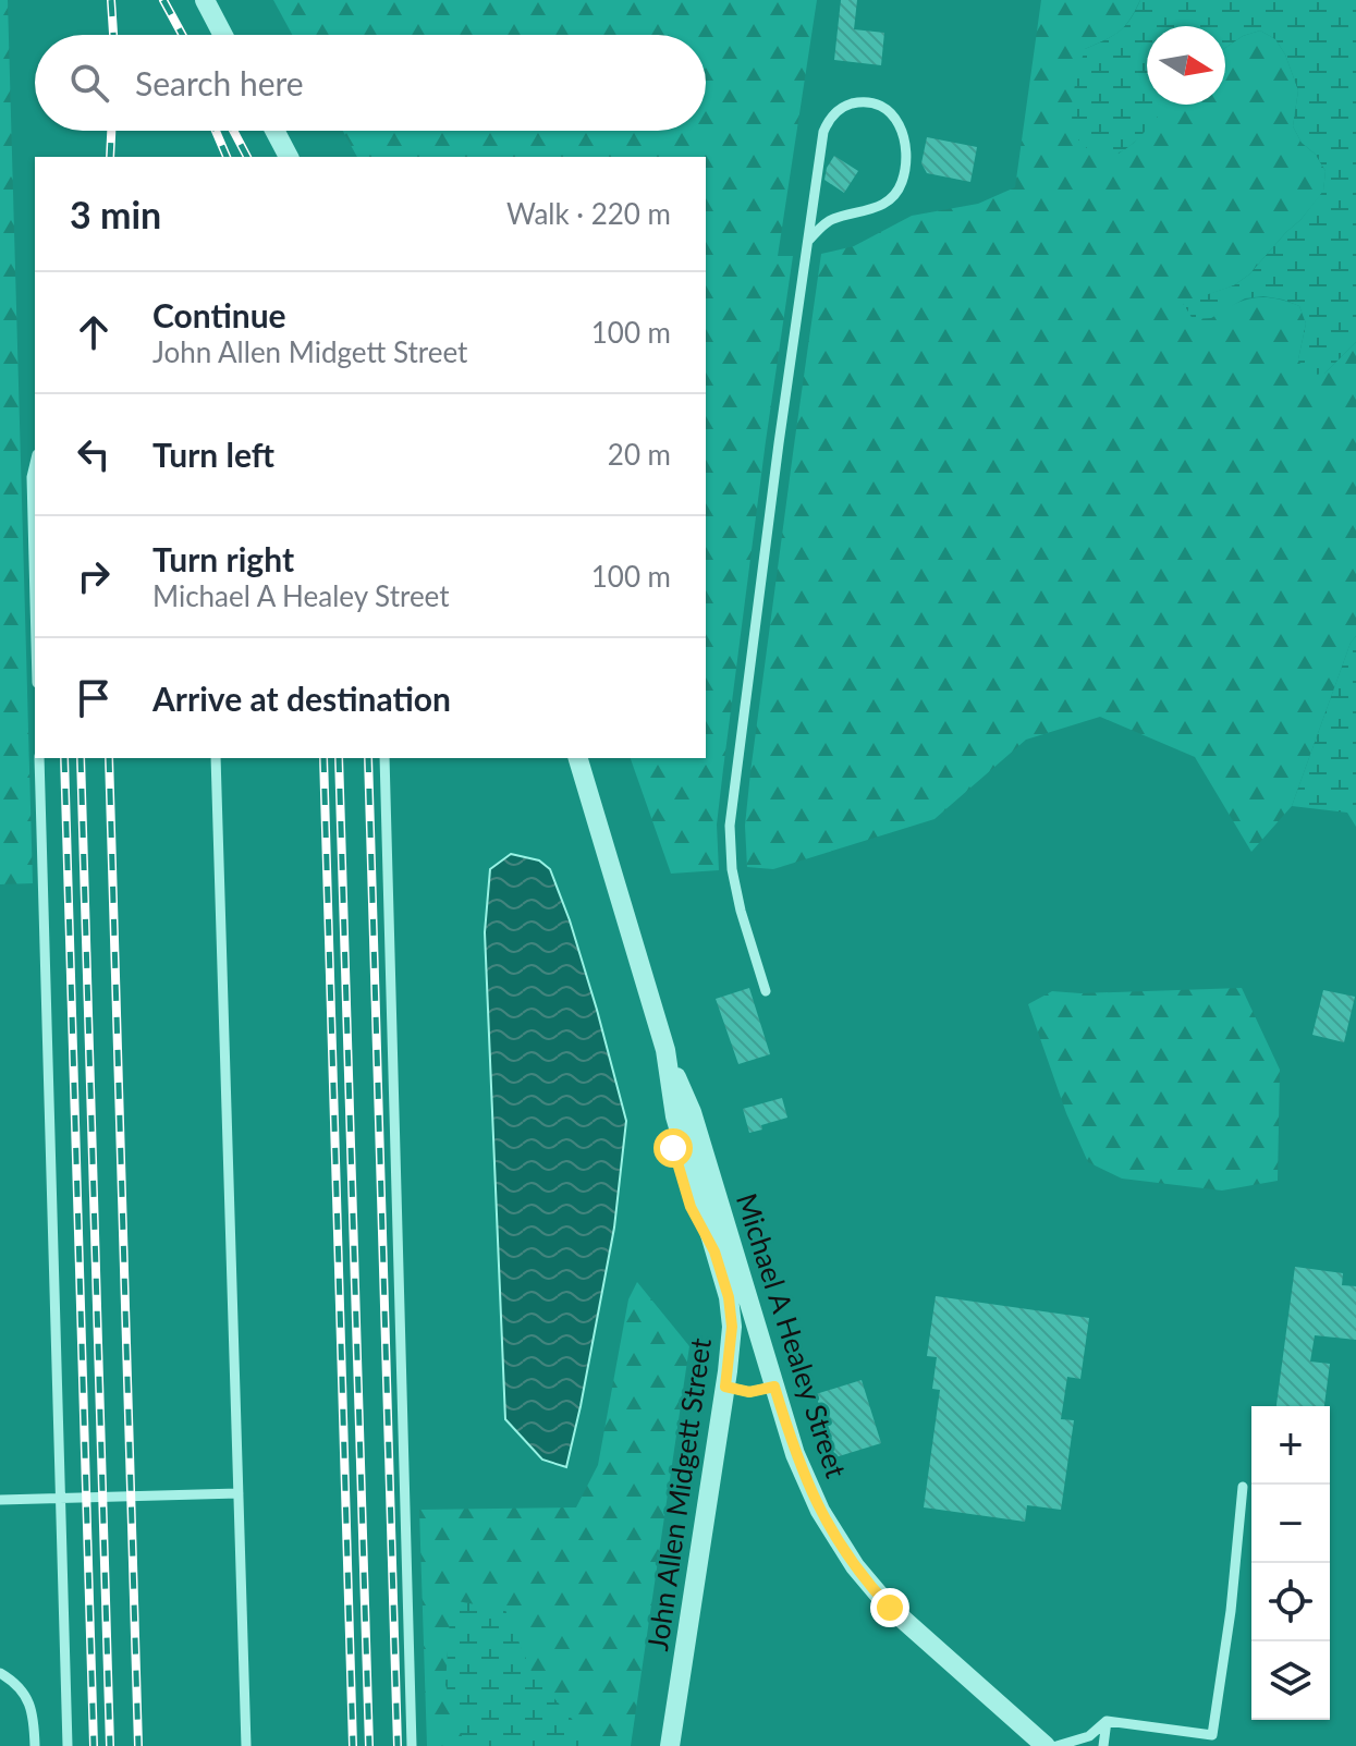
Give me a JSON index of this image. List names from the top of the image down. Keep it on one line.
{"streets":{"street":["Michael A Healey Street","John Allen Midgett Street"]},"crossings":[["Michael A Healey Street","John Allen Midgett Street"]],"north":"right","page":{"search":"Search here","heading":["3 min","Walk · 220 m"],"list":[["Continue","John Allen Midgett Street","100 m"],["Turn left","20 m"],["Turn right","Michael A Healey Street","100 m"],"Arrive at destination"],"map_buttons":["+","−"]}}
